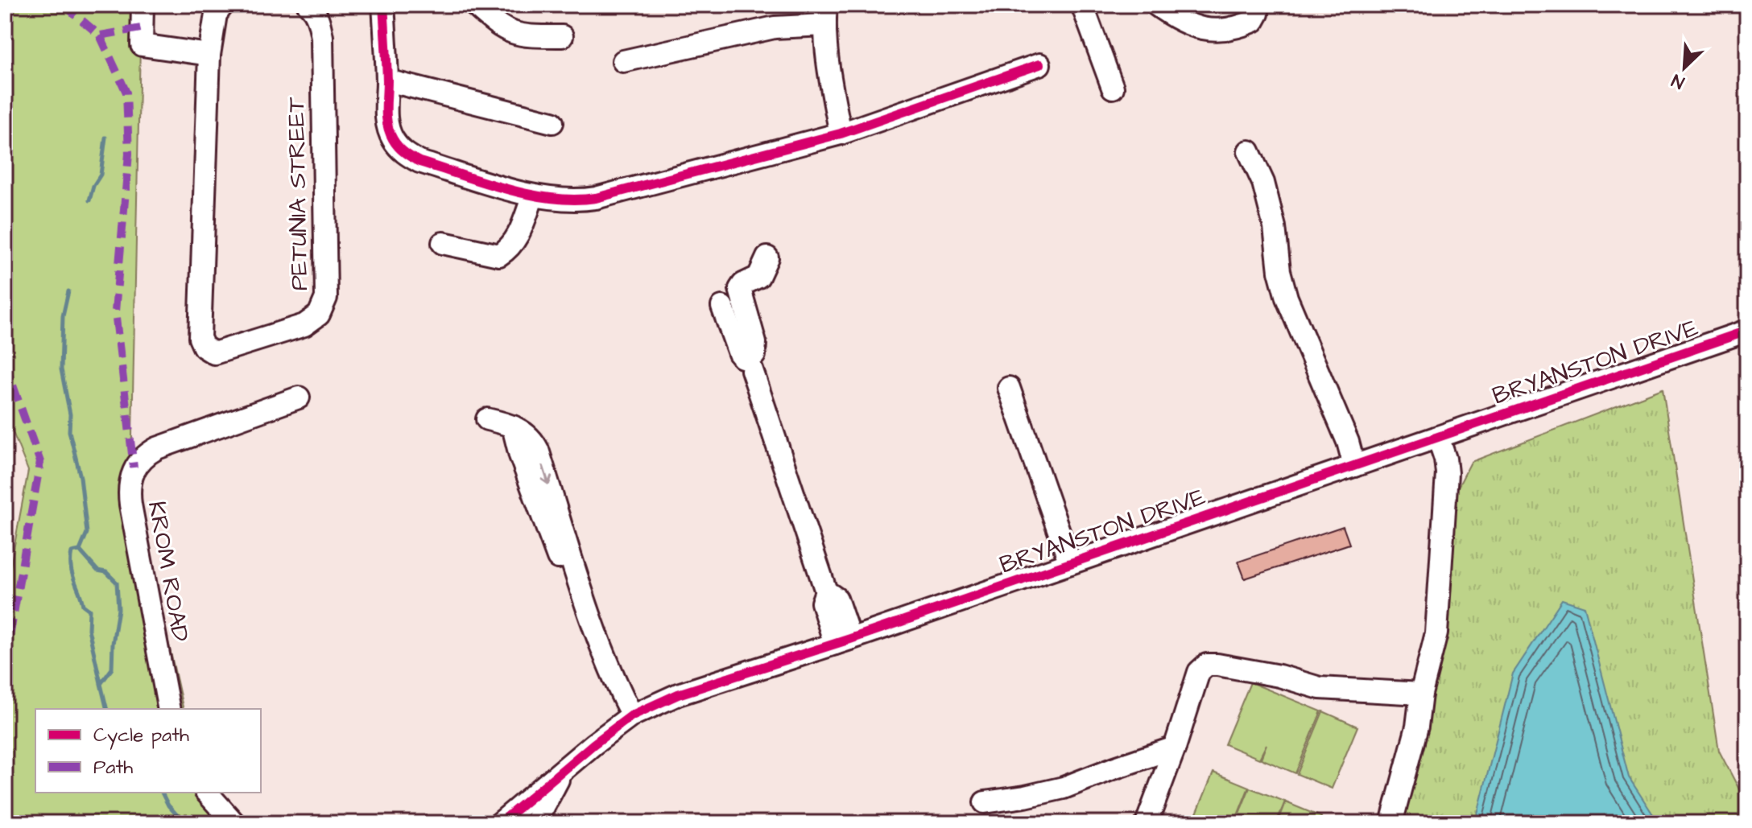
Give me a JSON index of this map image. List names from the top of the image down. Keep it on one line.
{"streets":{"street":["PETUNIA STREET","BRYANSTON DRIVE","KROM ROAD"]},"legend":["Cycle path","Path"],"north":"bottom left"}
